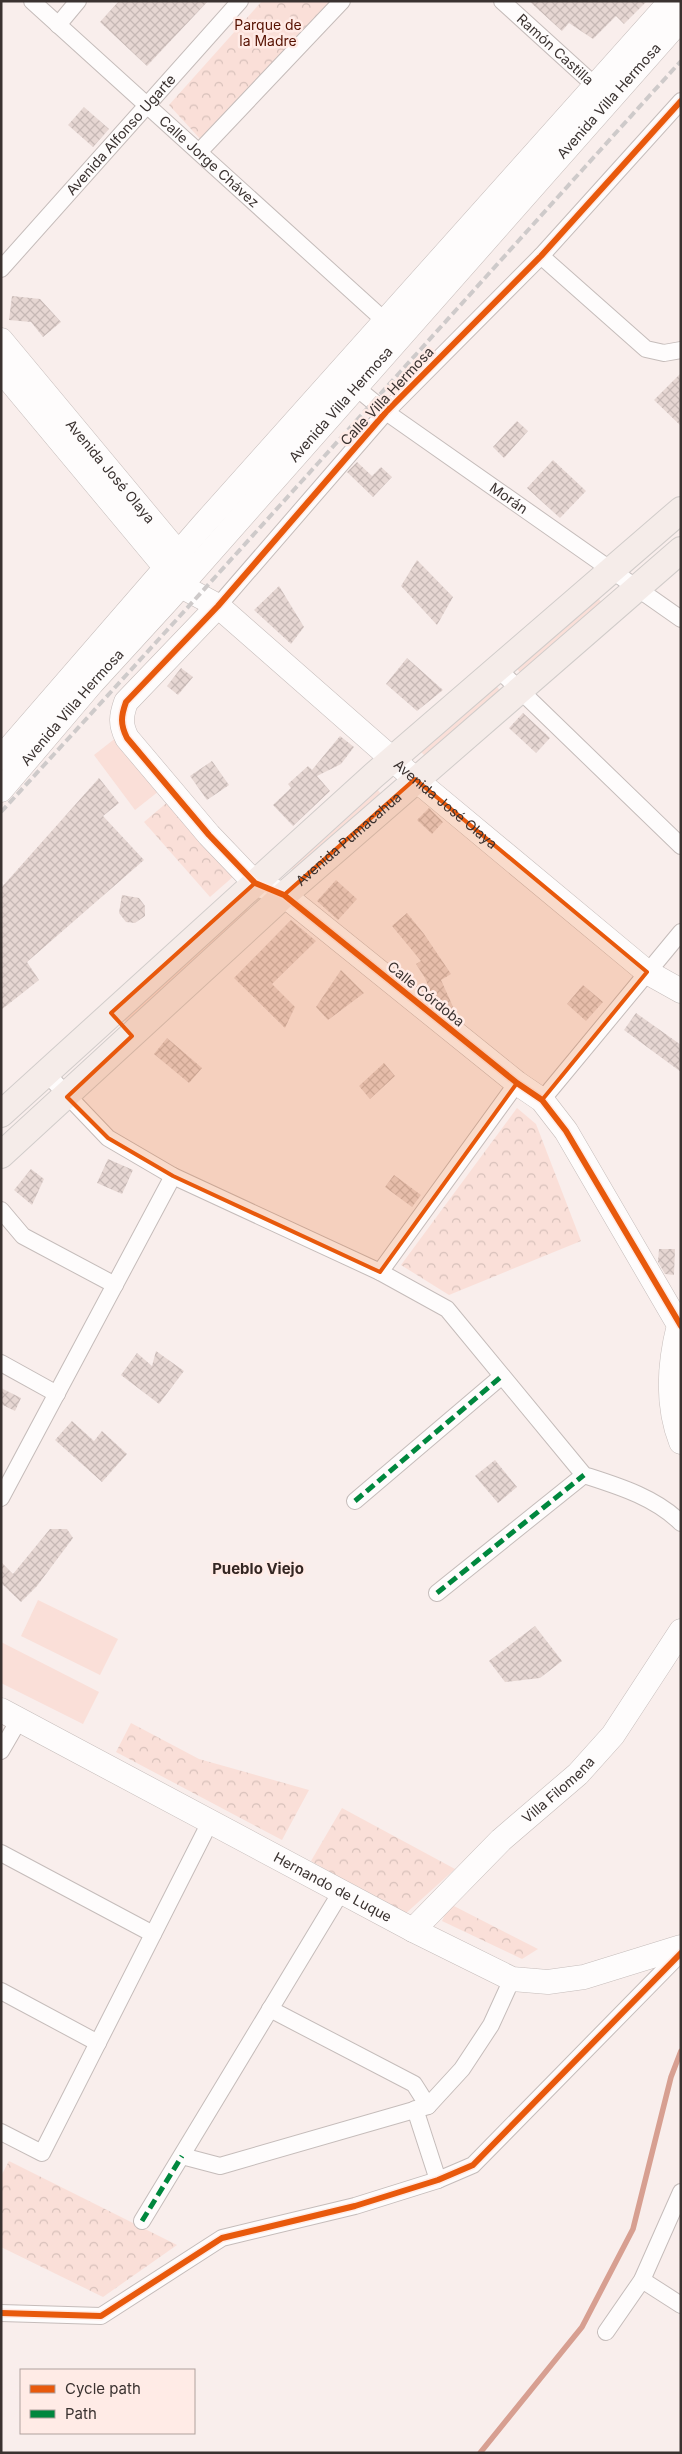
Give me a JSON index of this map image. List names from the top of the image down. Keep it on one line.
{"streets":{"main road":["Avenida Pumacahua"],"street":["Ramón Castilla","Avenida Villa Hermosa","Avenida Alfonso Ugarte","Calle Jorge Chávez","Calle Villa Hermosa","Avenida José Olaya","Morán","Calle Córdoba","Villa Filomena","Hernando de Luque"]},"crossings":[["Ramón Castilla","Avenida Villa Hermosa"],["Avenida Villa Hermosa","Calle Jorge Chávez"],["Avenida Villa Hermosa","Avenida José Olaya"],["Avenida Villa Hermosa","Morán"],["Avenida Alfonso Ugarte","Calle Jorge Chávez"],["Calle Villa Hermosa","Avenida José Olaya"],["Calle Villa Hermosa","Morán"],["Calle Villa Hermosa","Calle Córdoba"],["Avenida José Olaya","Avenida Pumacahua"],["Morán","Avenida Pumacahua"],["Avenida Pumacahua","Calle Córdoba"],["Villa Filomena","Hernando de Luque"]],"districts":["Pueblo Viejo"],"parks":["Parque de la Madre"],"legend":["Cycle path","Path"]}
